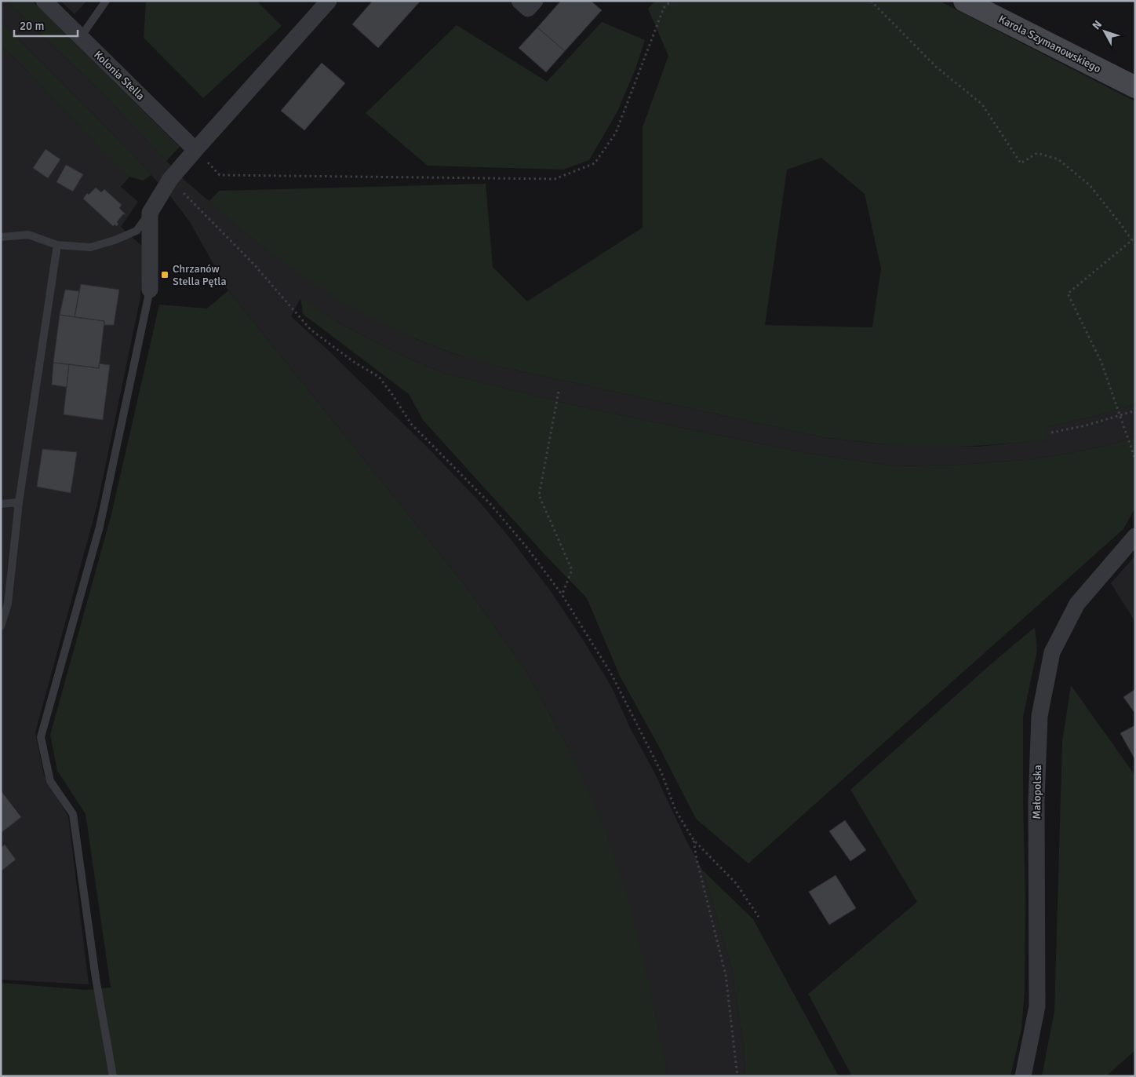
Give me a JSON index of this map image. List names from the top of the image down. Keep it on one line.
{"streets":{"street":["Karola Szymanowskiego","Kolonia Stella","Małopolska"]},"places":{"transit":["Chrzanów Stella Pętla"]},"scale_bar":"20 m","north":"top left"}
